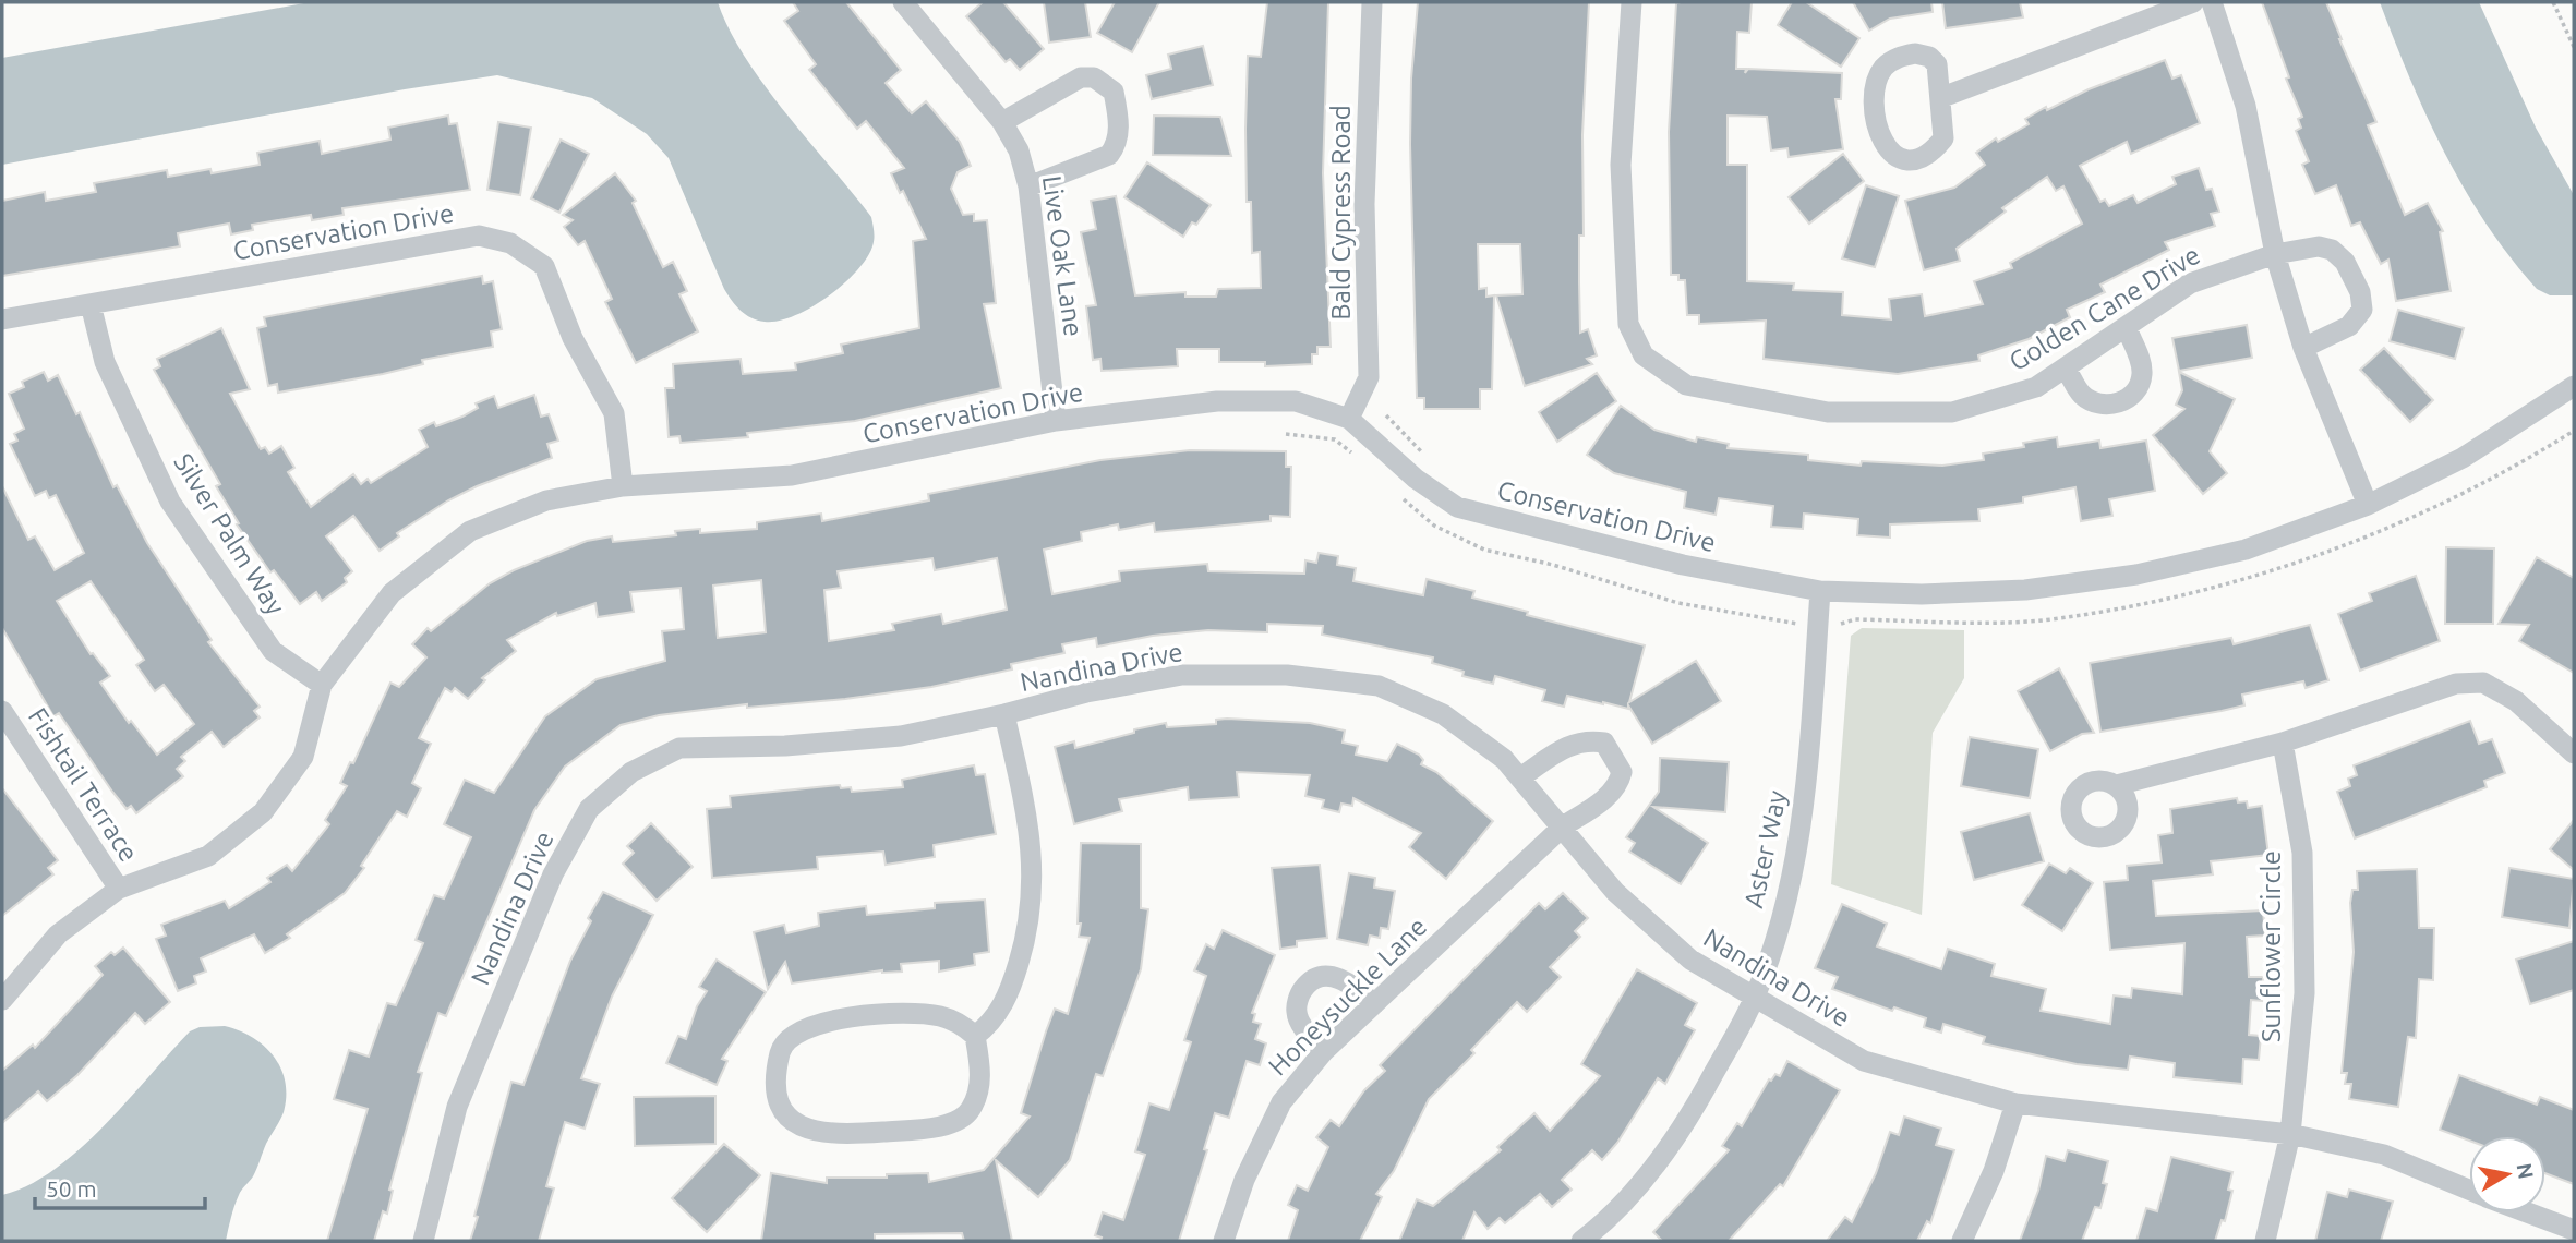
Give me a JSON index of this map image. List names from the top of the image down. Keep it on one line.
{"streets":{"street":["Bald Cypress Road","Conservation Drive","Live Oak Lane","Golden Cane Drive","Silver Palm Way","Nandina Drive","Fishtail Terrace","Aster Way","Sunflower Circle","Honeysuckle Lane"]},"crossings":[["Bald Cypress Road","Conservation Drive"],["Conservation Drive","Live Oak Lane"],["Conservation Drive","Silver Palm Way"],["Conservation Drive","Fishtail Terrace"],["Conservation Drive","Aster Way"],["Nandina Drive","Aster Way"],["Nandina Drive","Sunflower Circle"],["Nandina Drive","Honeysuckle Lane"]],"scale_bar":"50 m","north":"right"}
